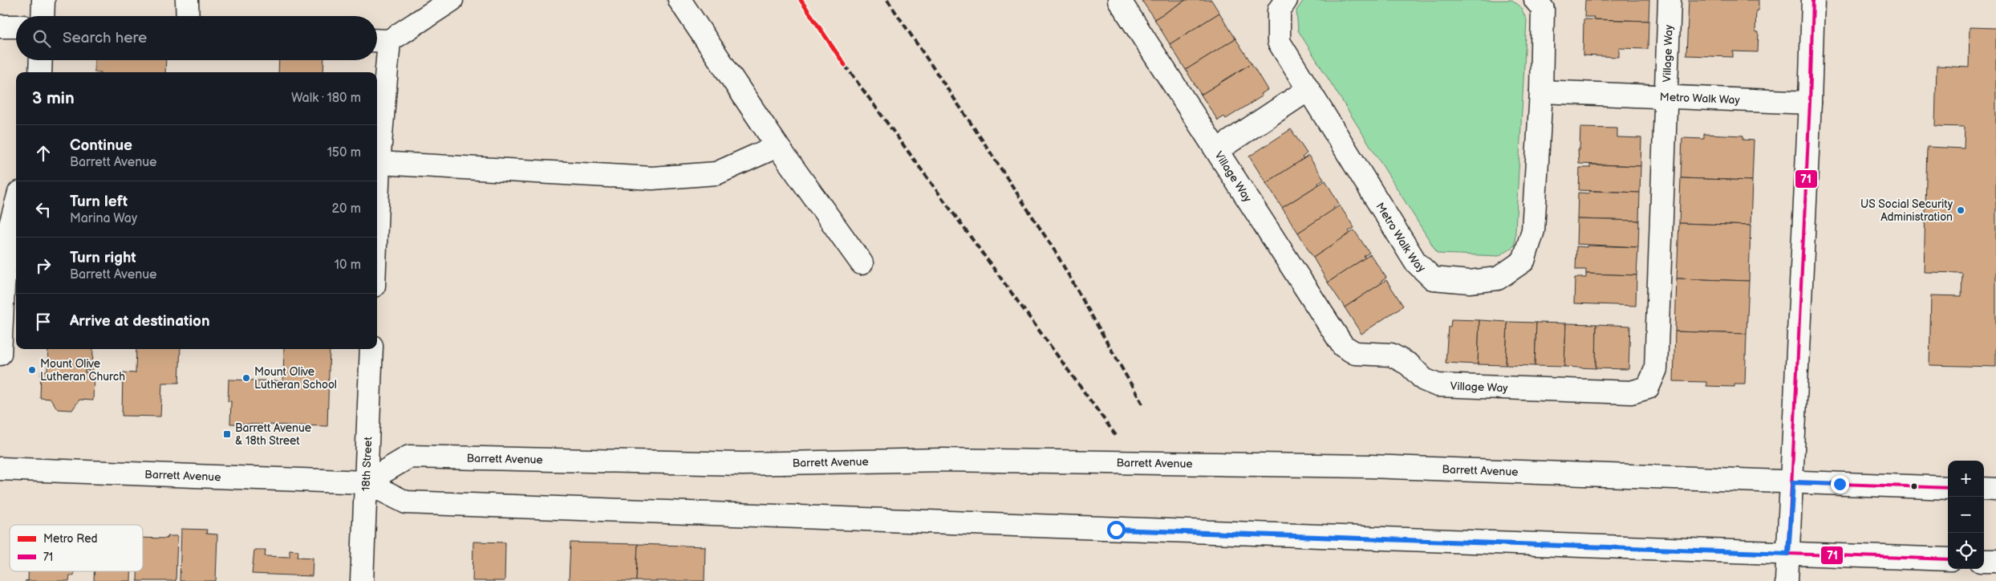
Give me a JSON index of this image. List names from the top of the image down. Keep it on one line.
{"streets":{"main road":["Village Way","Metro Walk Way","Barrett Avenue","18th Street"]},"crossings":[["Village Way","Metro Walk Way"],["Barrett Avenue","18th Street"]],"places":{"other":["US Social Security Administration","Mount Olive Lutheran Church","Mount Olive Lutheran School"],"transit":["Barrett Avenue & 18th Street"]},"lines":["metro line Red","transit line 71"],"legend":["Metro Red","71"],"page":{"search":"Search here","heading":["3 min","Walk · 180 m"],"list":[["Continue","Barrett Avenue","150 m"],["Turn left","Marina Way","20 m"],["Turn right","Barrett Avenue","10 m"],"Arrive at destination"],"map_buttons":["+","−"]}}
